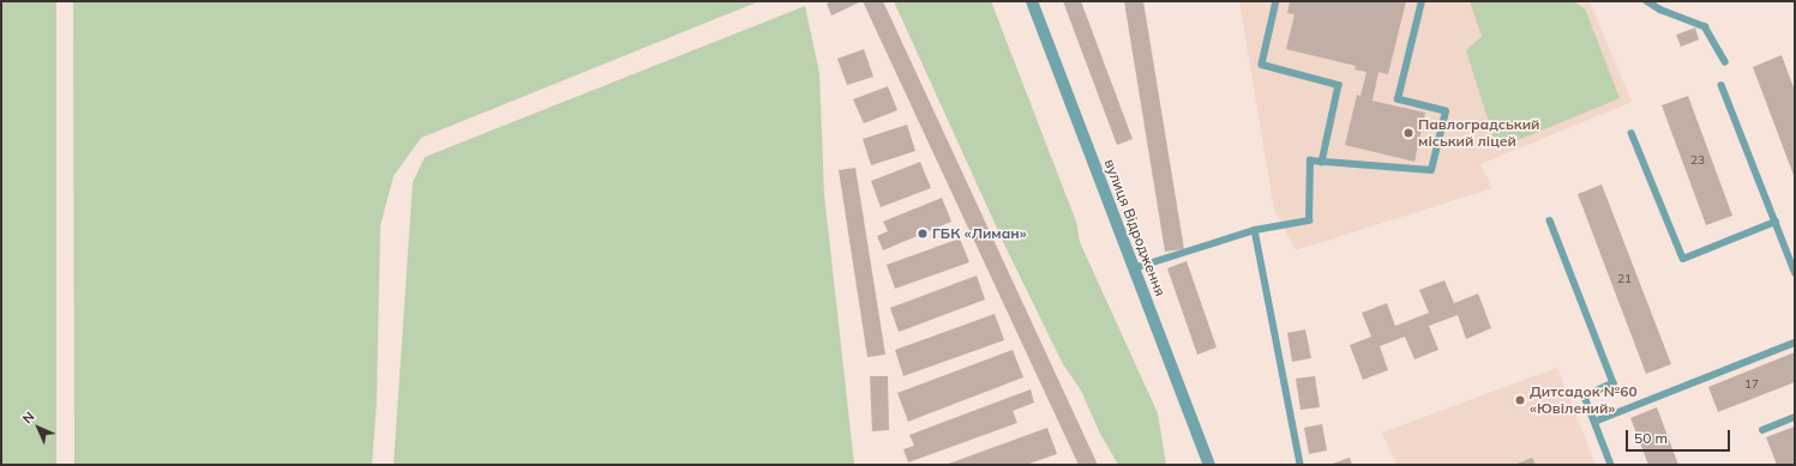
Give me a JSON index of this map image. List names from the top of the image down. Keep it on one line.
{"streets":{"street":["вулиця Відродження"]},"places":["Павлоградський міський ліцей","ГБК «Лиман»","Дитсадок №60 «Ювілений»"],"house_numbers":["23","21","17"],"scale_bar":"50 m","north":"top left"}
